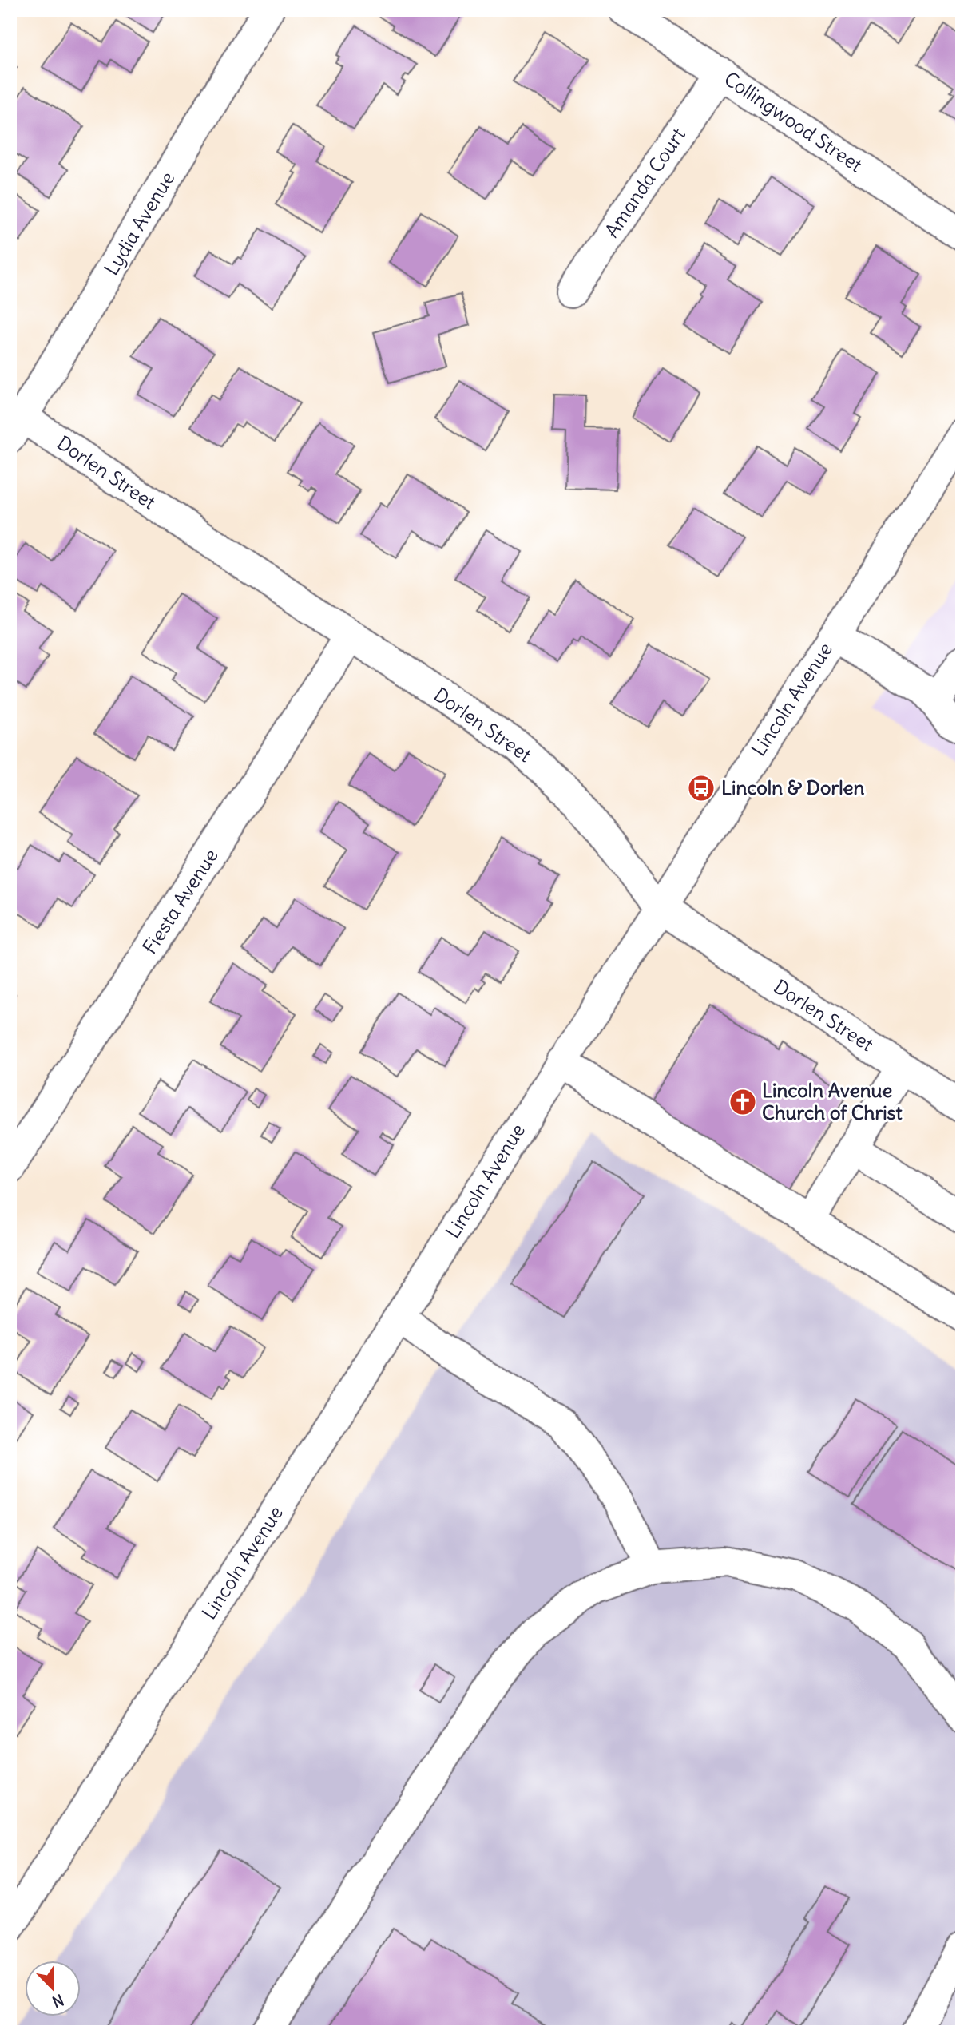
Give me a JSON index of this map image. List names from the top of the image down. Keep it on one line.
{"streets":{"street":["Collingwood Street","Amanda Court","Lydia Avenue","Dorlen Street","Lincoln Avenue","Fiesta Avenue"]},"crossings":[["Collingwood Street","Amanda Court"],["Lydia Avenue","Dorlen Street"],["Dorlen Street","Lincoln Avenue"],["Dorlen Street","Fiesta Avenue"]],"places":{"bus stop":["Lincoln & Dorlen"],"church":["Lincoln Avenue Church of Christ"]},"north":"bottom right"}
